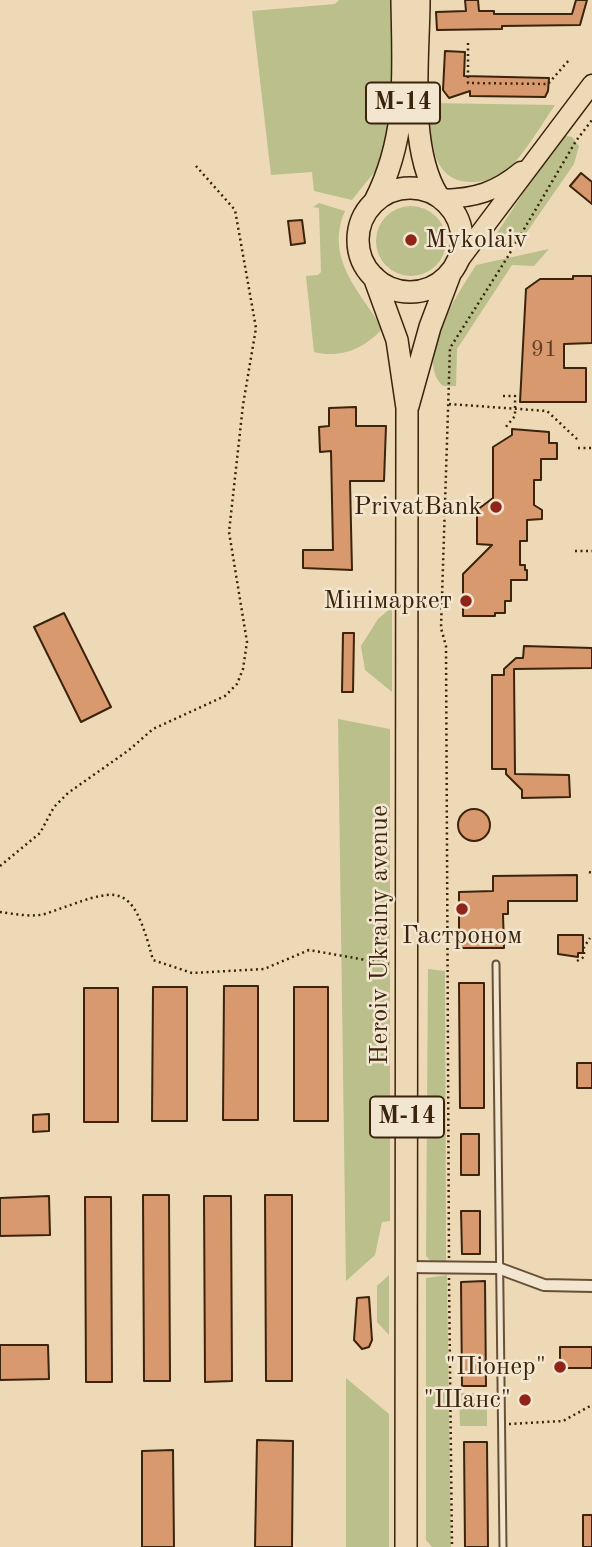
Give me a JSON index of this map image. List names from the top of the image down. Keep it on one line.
{"streets":{"highway":["М-14","Heroiv Ukrainy avenue"]},"crossings":[["М-14","Heroiv Ukrainy avenue"]],"places":["Mykolaiv","PrivatBank","Мінімаркет","Гастроном","\"Піонер\"","\"Шанс\""],"house_numbers":["91"]}
